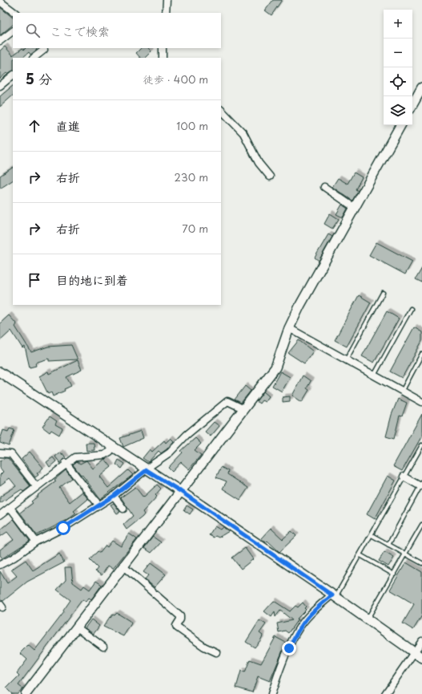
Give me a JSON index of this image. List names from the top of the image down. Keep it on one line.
{"page":{"map_buttons":["+","−"],"search":"ここで検索","heading":["5 分","徒歩 · 400 m"],"list":[["直進","100 m"],["右折","230 m"],["右折","70 m"],"目的地に到着"]}}
